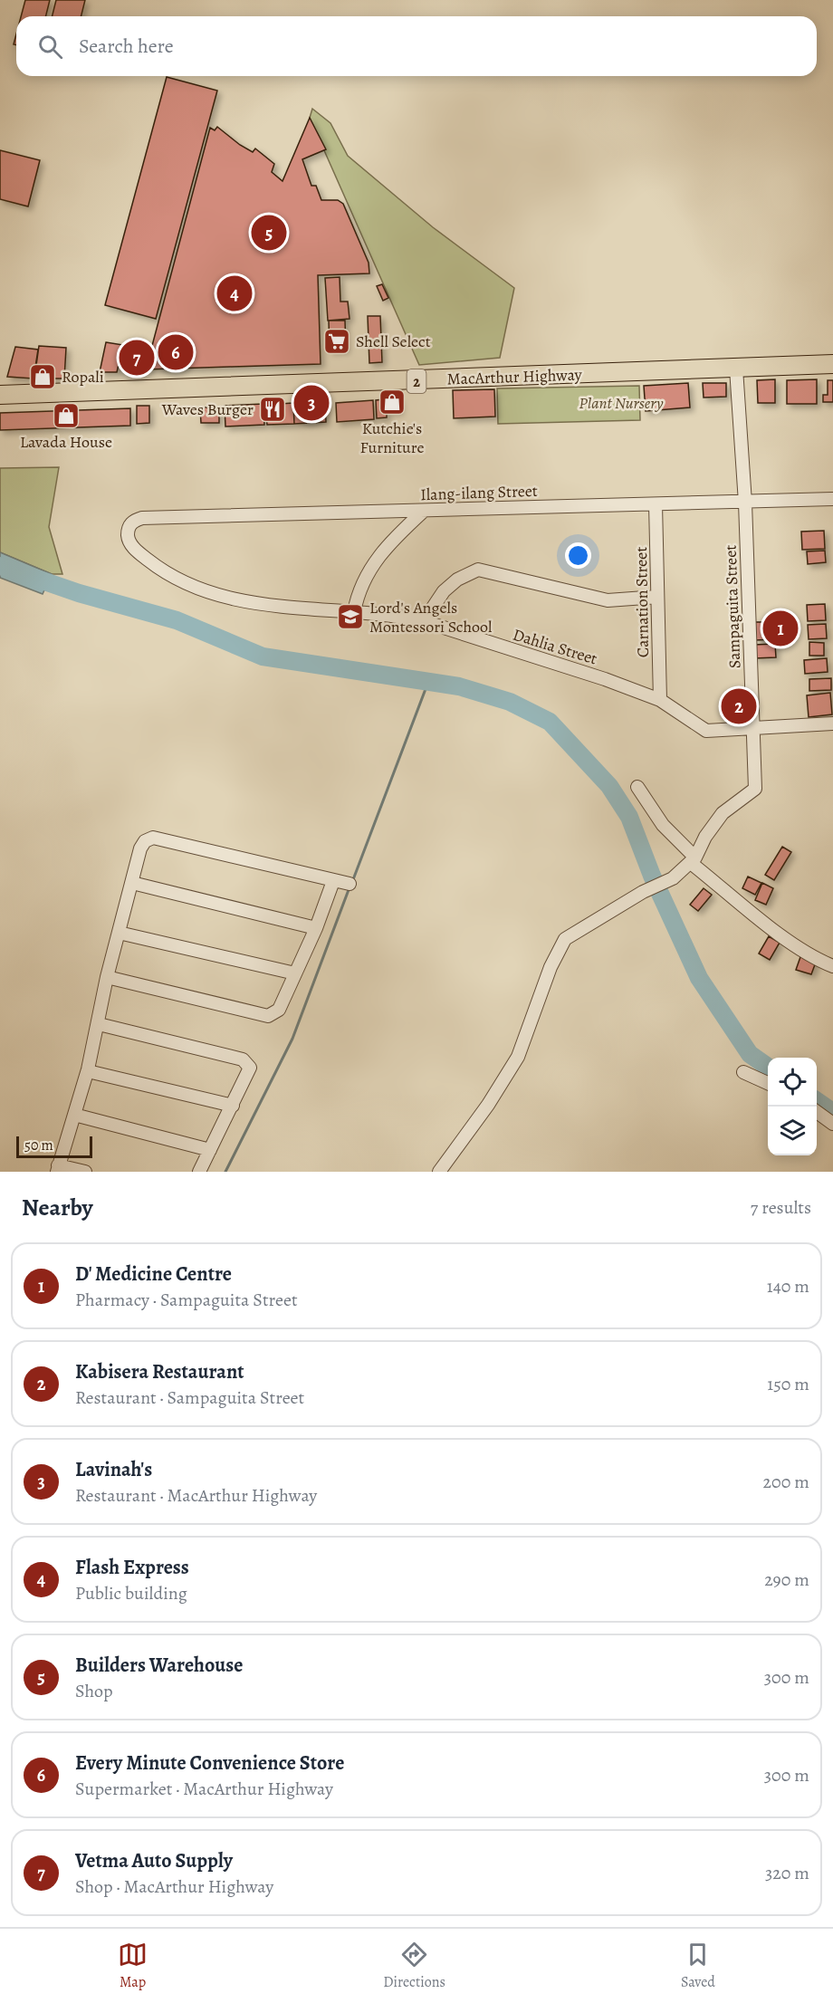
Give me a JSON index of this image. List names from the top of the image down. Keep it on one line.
{"streets":{"highway":["MacArthur Highway","2"],"street":["Ilang-ilang Street","Carnation Street","Sampaguita Street","Dahlia Street"]},"crossings":[["MacArthur Highway","Sampaguita Street"],["Ilang-ilang Street","Carnation Street"],["Ilang-ilang Street","Sampaguita Street"],["Ilang-ilang Street","Dahlia Street"],["Carnation Street","Dahlia Street"],["Sampaguita Street","Dahlia Street"]],"parks":["Plant Nursery"],"places":{"supermarket":["Shell Select"],"shop":["Ropali","Kutchie's Furniture","Lavada House"],"restaurant":["Waves Burger"],"school or university":["Lord's Angels Montessori School"]},"scale_bar":"50 m","page":{"search":"Search here","pins":["5","4","6","7","3","1","2"],"scale":"50 m","heading":["Nearby","7 results"],"list":[{"mark":"1","name":"D' Medicine Centre","note":"Pharmacy · Sampaguita Street","value":"140 m"},{"mark":"2","name":"Kabisera Restaurant","note":"Restaurant · Sampaguita Street","value":"150 m"},{"mark":"3","name":"Lavinah's","note":"Restaurant · MacArthur Highway","value":"200 m"},{"mark":"4","name":"Flash Express","note":"Public building","value":"290 m"},{"mark":"5","name":"Builders Warehouse","note":"Shop","value":"300 m"},{"mark":"6","name":"Every Minute Convenience Store","note":"Supermarket · MacArthur Highway","value":"300 m"},{"mark":"7","name":"Vetma Auto Supply","note":"Shop · MacArthur Highway","value":"320 m"}],"nav":["Map","Directions","Saved"]}}
